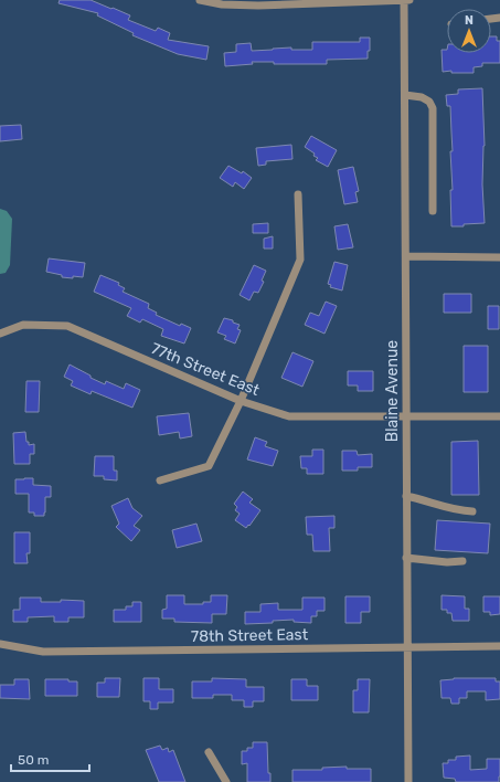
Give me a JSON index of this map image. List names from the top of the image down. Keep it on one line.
{"streets":{"street":["77th Street East","Blaine Avenue","78th Street East"]},"crossings":[["77th Street East","Blaine Avenue"],["Blaine Avenue","78th Street East"]],"scale_bar":"50 m","north":"top"}
